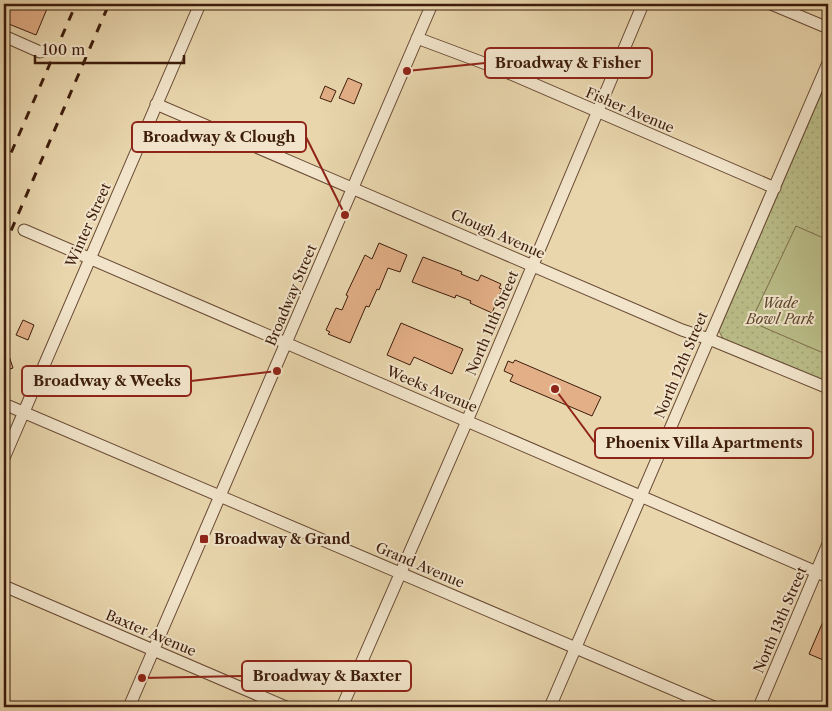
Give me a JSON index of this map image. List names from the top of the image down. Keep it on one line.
{"streets":{"street":["Fisher Avenue","Winter Street","Clough Avenue","Broadway Street","North 11th Street","North 12th Street","Weeks Avenue","Grand Avenue","North 13th Street","Baxter Avenue"]},"crossings":[["Fisher Avenue","Broadway Street"],["Fisher Avenue","North 11th Street"],["Fisher Avenue","North 12th Street"],["Winter Street","Clough Avenue"],["Winter Street","Weeks Avenue"],["Winter Street","Grand Avenue"],["Clough Avenue","Broadway Street"],["Clough Avenue","North 11th Street"],["Clough Avenue","North 12th Street"],["Broadway Street","Weeks Avenue"],["Broadway Street","Grand Avenue"],["Broadway Street","Baxter Avenue"],["North 11th Street","Weeks Avenue"],["North 11th Street","Grand Avenue"],["North 12th Street","Weeks Avenue"],["North 12th Street","Grand Avenue"],["Weeks Avenue","North 13th Street"]],"parks":["Wade Bowl Park"],"places":{"other":["Broadway & Fisher","Broadway & Clough","Broadway & Weeks","Phoenix Villa Apartments","Broadway & Baxter"],"transit":["Broadway & Grand"]},"scale_bar":"100 m"}
